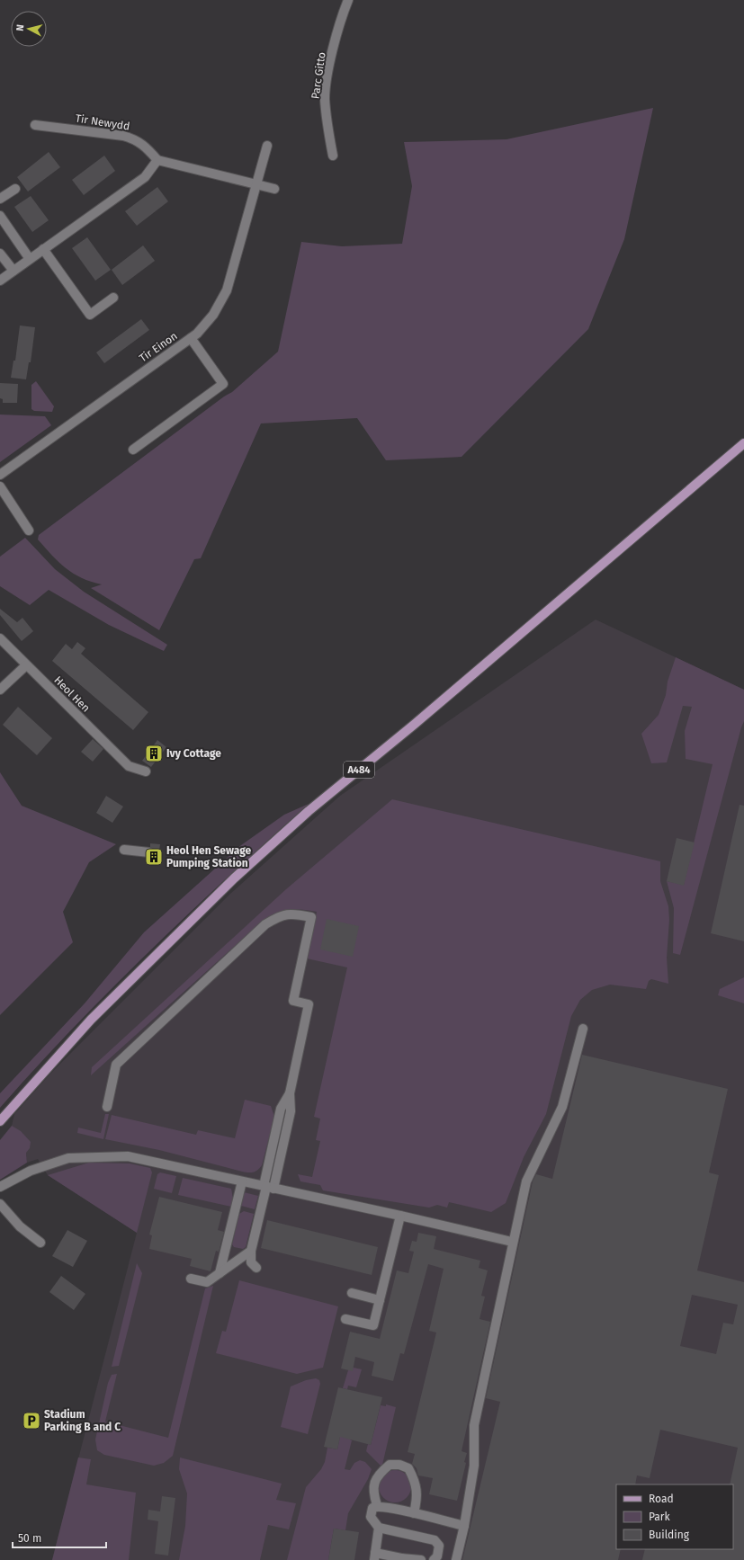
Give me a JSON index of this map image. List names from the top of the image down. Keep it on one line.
{"streets":{"main road":["A484"],"street":["Parc Gitto","Tir Newydd","Tir Einon","Heol Hen"]},"places":{"building":["Ivy Cottage","Heol Hen Sewage Pumping Station"],"parking":["Stadium Parking B and C"]},"legend":["Road","Park","Building"],"scale_bar":"50 m","north":"left"}
